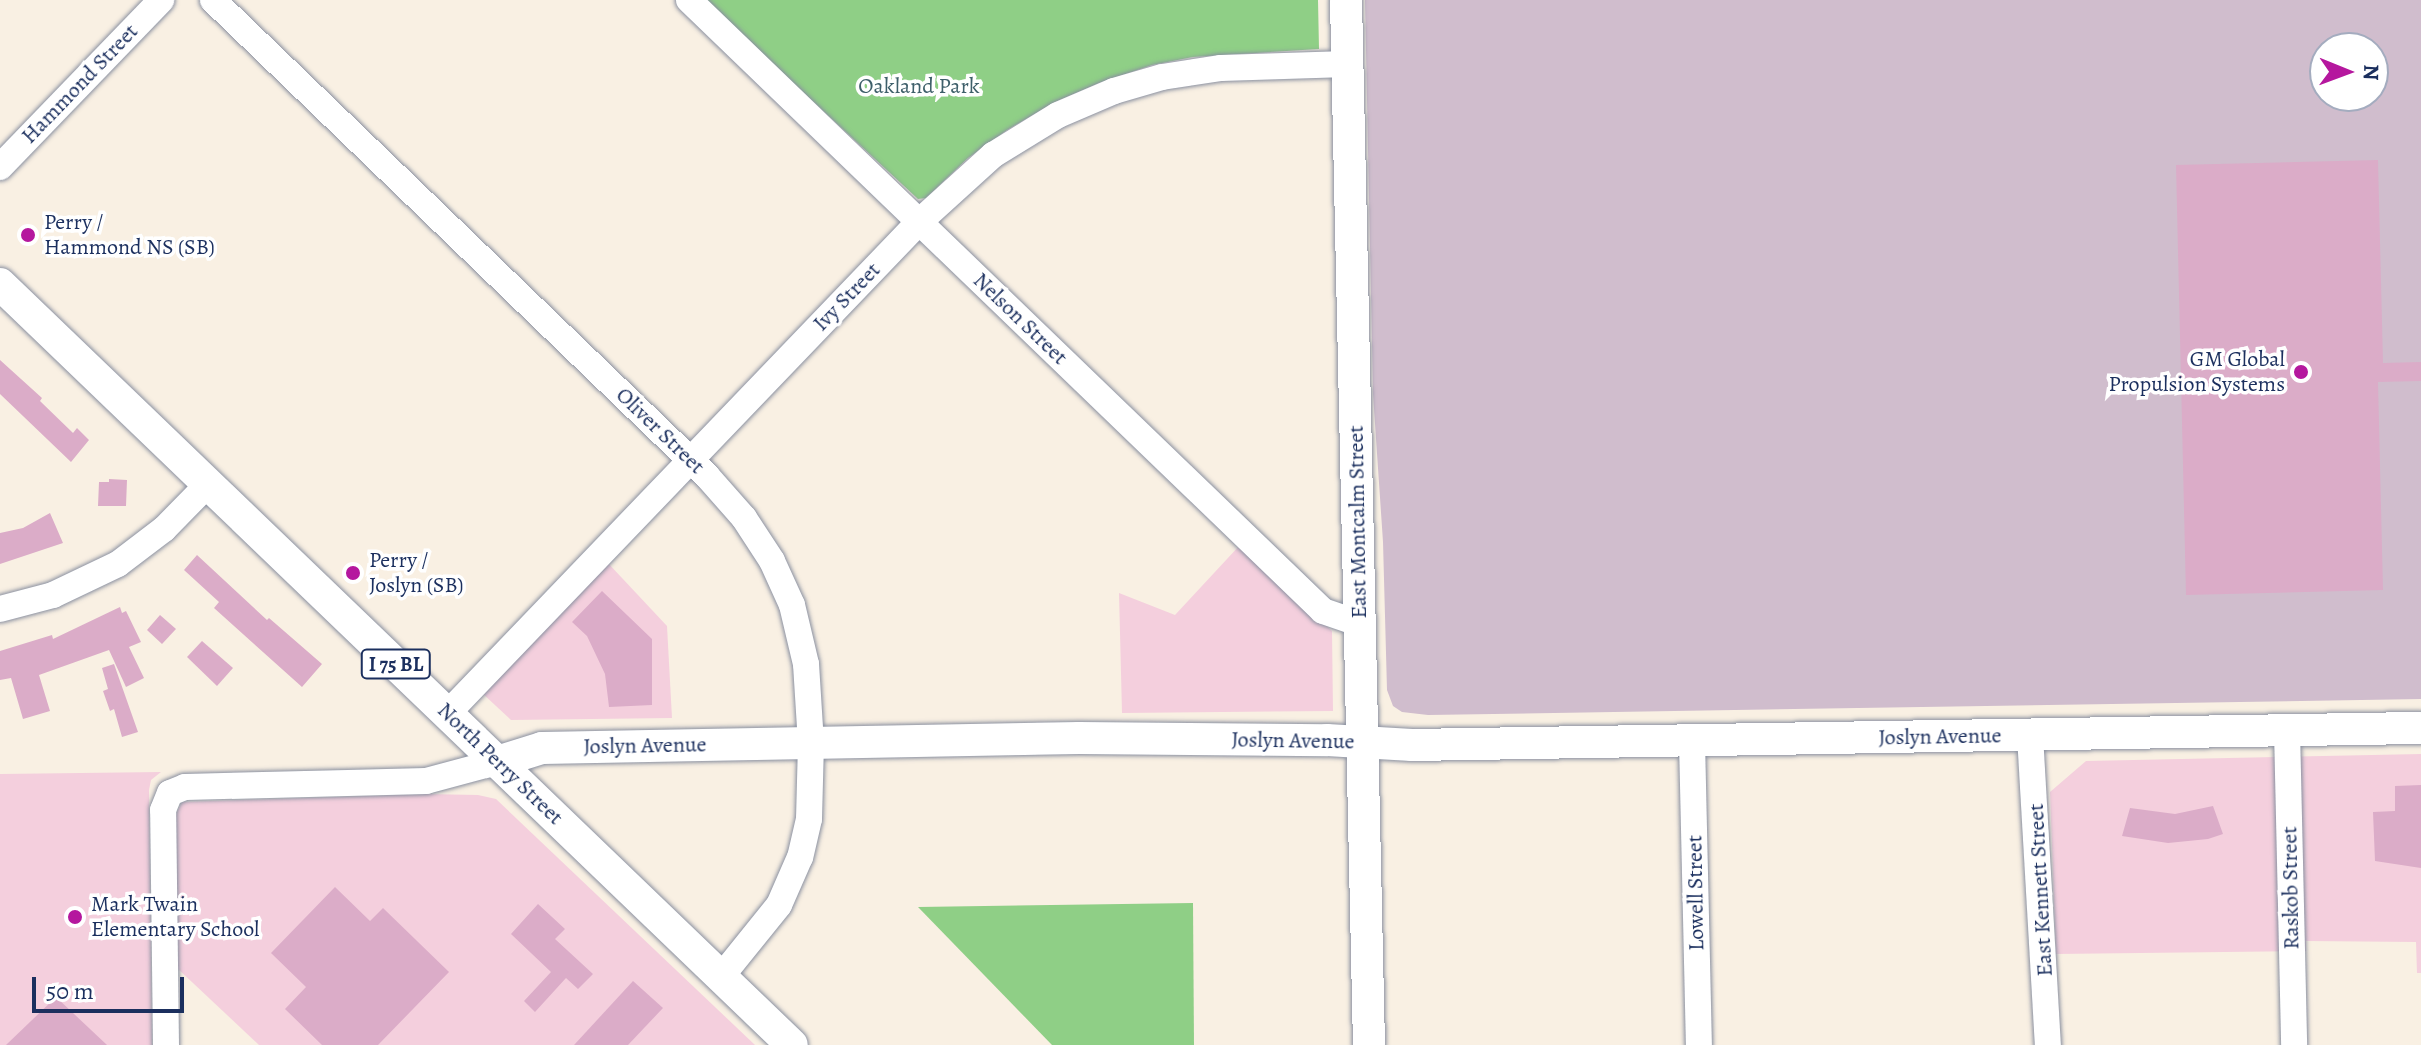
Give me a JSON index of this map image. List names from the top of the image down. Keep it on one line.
{"streets":{"main road":["East Montcalm Street","I 75 BL","Joslyn Avenue","North Perry Street"],"street":["Hammond Street","Ivy Street","Nelson Street","Oliver Street","Raskob Street","East Kennett Street","Lowell Street"]},"crossings":[["Ivy Street","Nelson Street"],["Ivy Street","Oliver Street"],["Ivy Street","East Montcalm Street"],["Ivy Street","North Perry Street"],["Nelson Street","East Montcalm Street"],["Oliver Street","Joslyn Avenue"],["Oliver Street","North Perry Street"],["East Montcalm Street","Joslyn Avenue"],["Joslyn Avenue","North Perry Street"],["Joslyn Avenue","Raskob Street"],["Joslyn Avenue","East Kennett Street"],["Joslyn Avenue","Lowell Street"]],"parks":["Oakland Park"],"places":["Perry / Hammond NS (SB)","GM Global Propulsion Systems","Perry / Joslyn (SB)","Mark Twain Elementary School"],"scale_bar":"50 m","north":"right"}
